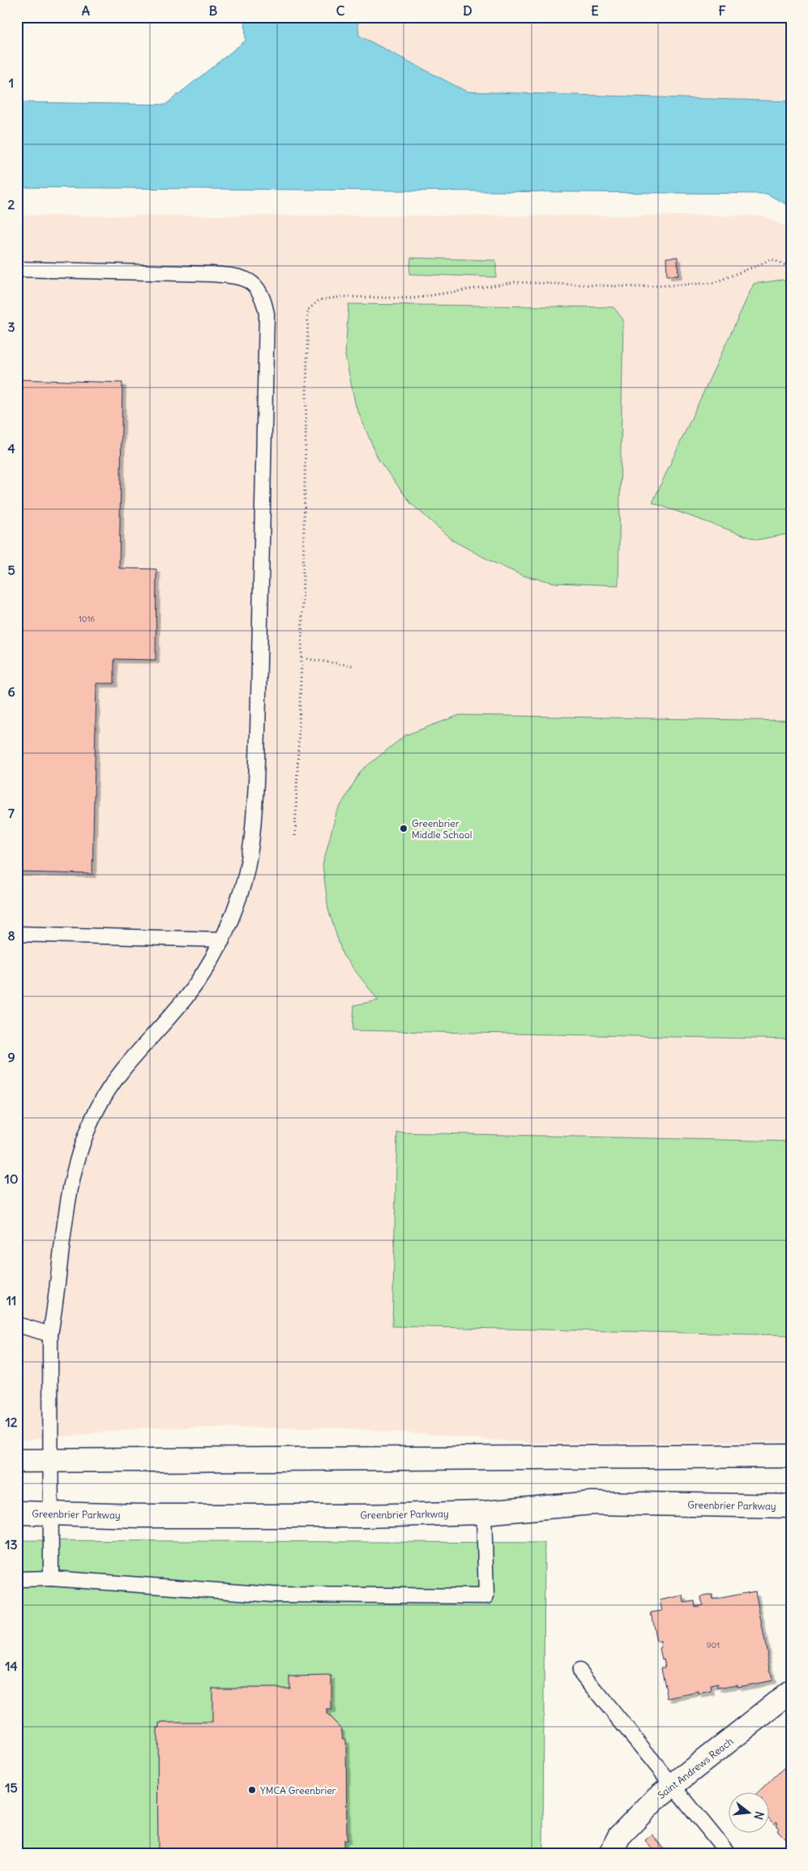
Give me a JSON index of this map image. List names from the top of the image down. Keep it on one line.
{"streets":{"main road":["Greenbrier Parkway","Saint Andrews Reach"]},"places":["Greenbrier Middle School","YMCA Greenbrier"],"house_numbers":["1016","901"],"north":"right","grid":{"columns":["A","B","C","D","E","F"],"rows":["1","2","3","4","5","6","7","8","9","10","11","12","13","14","15"]}}
